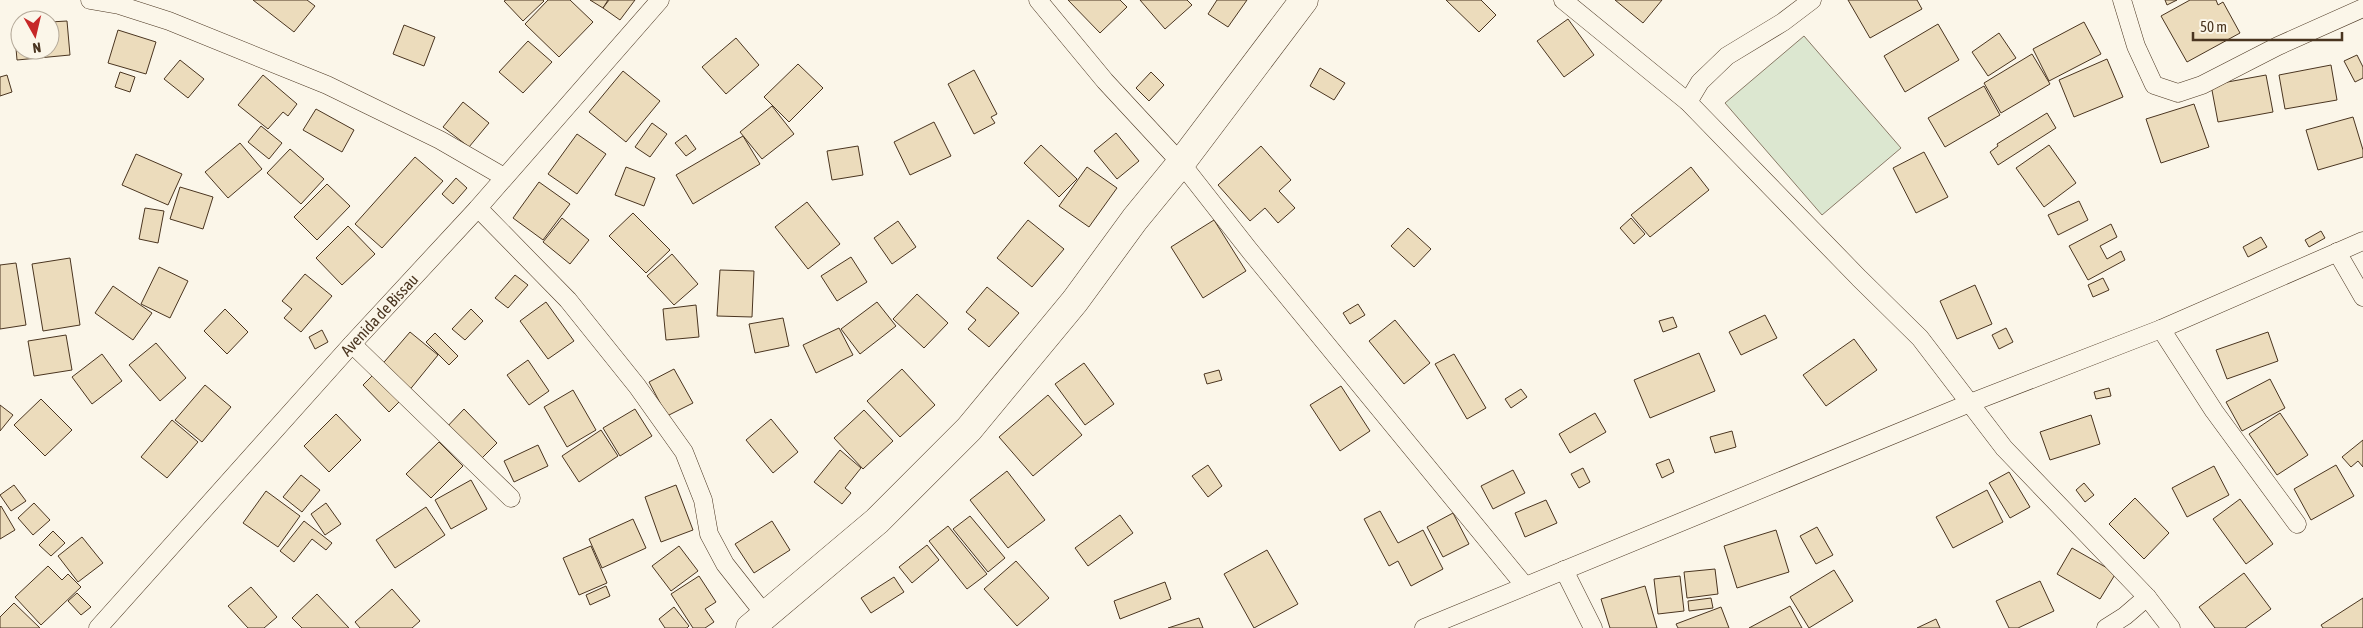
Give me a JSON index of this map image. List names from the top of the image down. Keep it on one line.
{"streets":{"street":["Avenida de Bissau"]},"scale_bar":"50 m","north":"bottom"}
